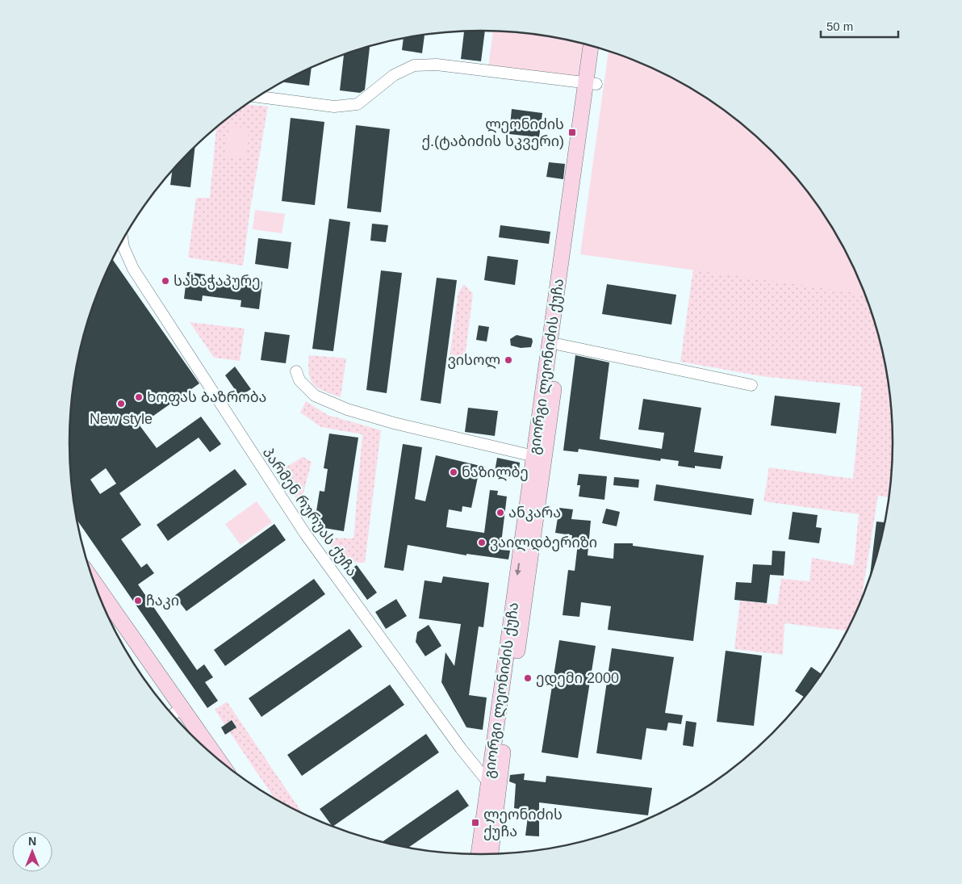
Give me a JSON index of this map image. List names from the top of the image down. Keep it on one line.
{"streets":{"main road":["გიორგი ლეონიძის ქუჩა"],"street":["პარმენ რურუას ქუჩა"]},"crossings":[["გიორგი ლეონიძის ქუჩა","პარმენ რურუას ქუჩა"]],"places":{"transit":["ლეონიძის ქ.(ტაბიძის სკვერი)","ლეონიძის ქუჩა"],"other":["სახაჭაპურე","ვისოლ","Ხოფას Ბაზრობა","New style","ნაზილბე","ანკარა","ვაილდბერიზი","ჩაკი","ედემი 2000"]},"scale_bar":"50 m","north":"top"}
